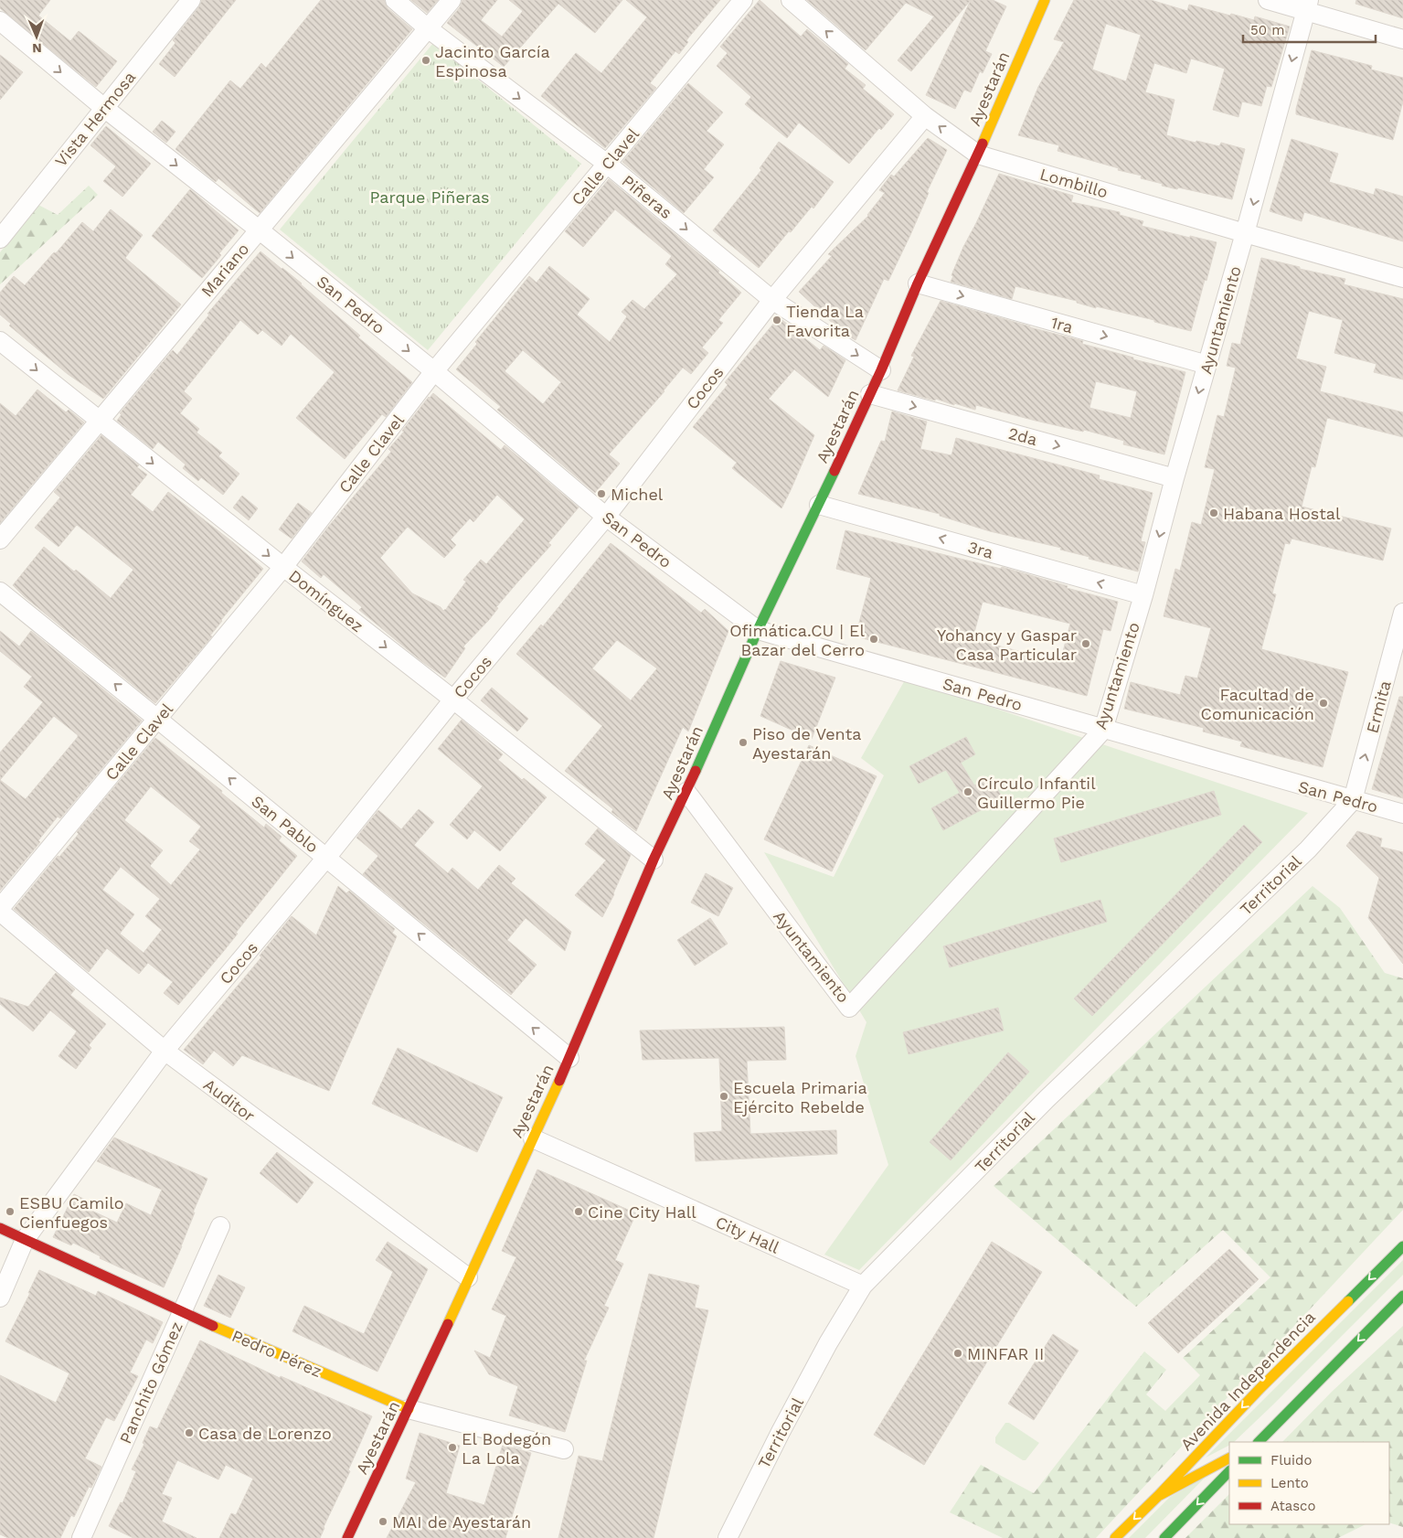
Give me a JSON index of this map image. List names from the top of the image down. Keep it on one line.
{"streets":{"main road":["Ayestarán","Pedro Pérez","Avenida Independencia"],"street":["Vista Hermosa","Calle Clavel","Lombillo","Piñeras","Mariano","San Pedro","Ayuntamiento","1ra","Cocos","2da","3ra","Domínguez","Ermita","San Pablo","Territorial","Auditor","City Hall","Panchito Gómez"]},"crossings":[["Ayestarán","Lombillo"],["Ayestarán","Piñeras"],["Ayestarán","San Pedro"],["Ayestarán","Ayuntamiento"],["Ayestarán","1ra"],["Ayestarán","2da"],["Ayestarán","3ra"],["Ayestarán","Domínguez"],["Ayestarán","San Pablo"],["Ayestarán","Auditor"],["Ayestarán","City Hall"],["Ayestarán","Pedro Pérez"],["Vista Hermosa","San Pedro"],["Calle Clavel","Piñeras"],["Calle Clavel","San Pedro"],["Calle Clavel","Domínguez"],["Calle Clavel","San Pablo"],["Calle Clavel","Auditor"],["Lombillo","Ayuntamiento"],["Lombillo","Cocos"],["Piñeras","Mariano"],["Piñeras","Cocos"],["Mariano","San Pedro"],["Mariano","Domínguez"],["San Pedro","Ayuntamiento"],["San Pedro","Cocos"],["San Pedro","Ermita"],["San Pedro","Territorial"],["Ayuntamiento","1ra"],["Ayuntamiento","2da"],["Ayuntamiento","3ra"],["Cocos","Domínguez"],["Cocos","San Pablo"],["Cocos","Auditor"],["Cocos","Pedro Pérez"],["Ermita","Territorial"],["Territorial","City Hall"],["Pedro Pérez","Panchito Gómez"]],"one_way":["Lombillo","Piñeras","1ra","2da","3ra","Domínguez","Ermita","San Pablo"],"parks":["Parque Piñeras"],"places":["Jacinto García Espinosa","Tienda La Favorita","Michel","Habana Hostal","Ofimática.CU | El Bazar del Cerro","Yohancy y Gaspar Casa Particular","Facultad de Comunicación","Piso de Venta Ayestarán","Círculo Infantil Guillermo Pie","Escuela Primaria Ejército Rebelde","ESBU Camilo Cienfuegos","Cine City Hall","MINFAR II","Casa de Lorenzo","El Bodegón La Lola","MAI de Ayestarán"],"legend":["Fluido","Lento","Atasco"],"scale_bar":"50 m","north":"bottom"}
